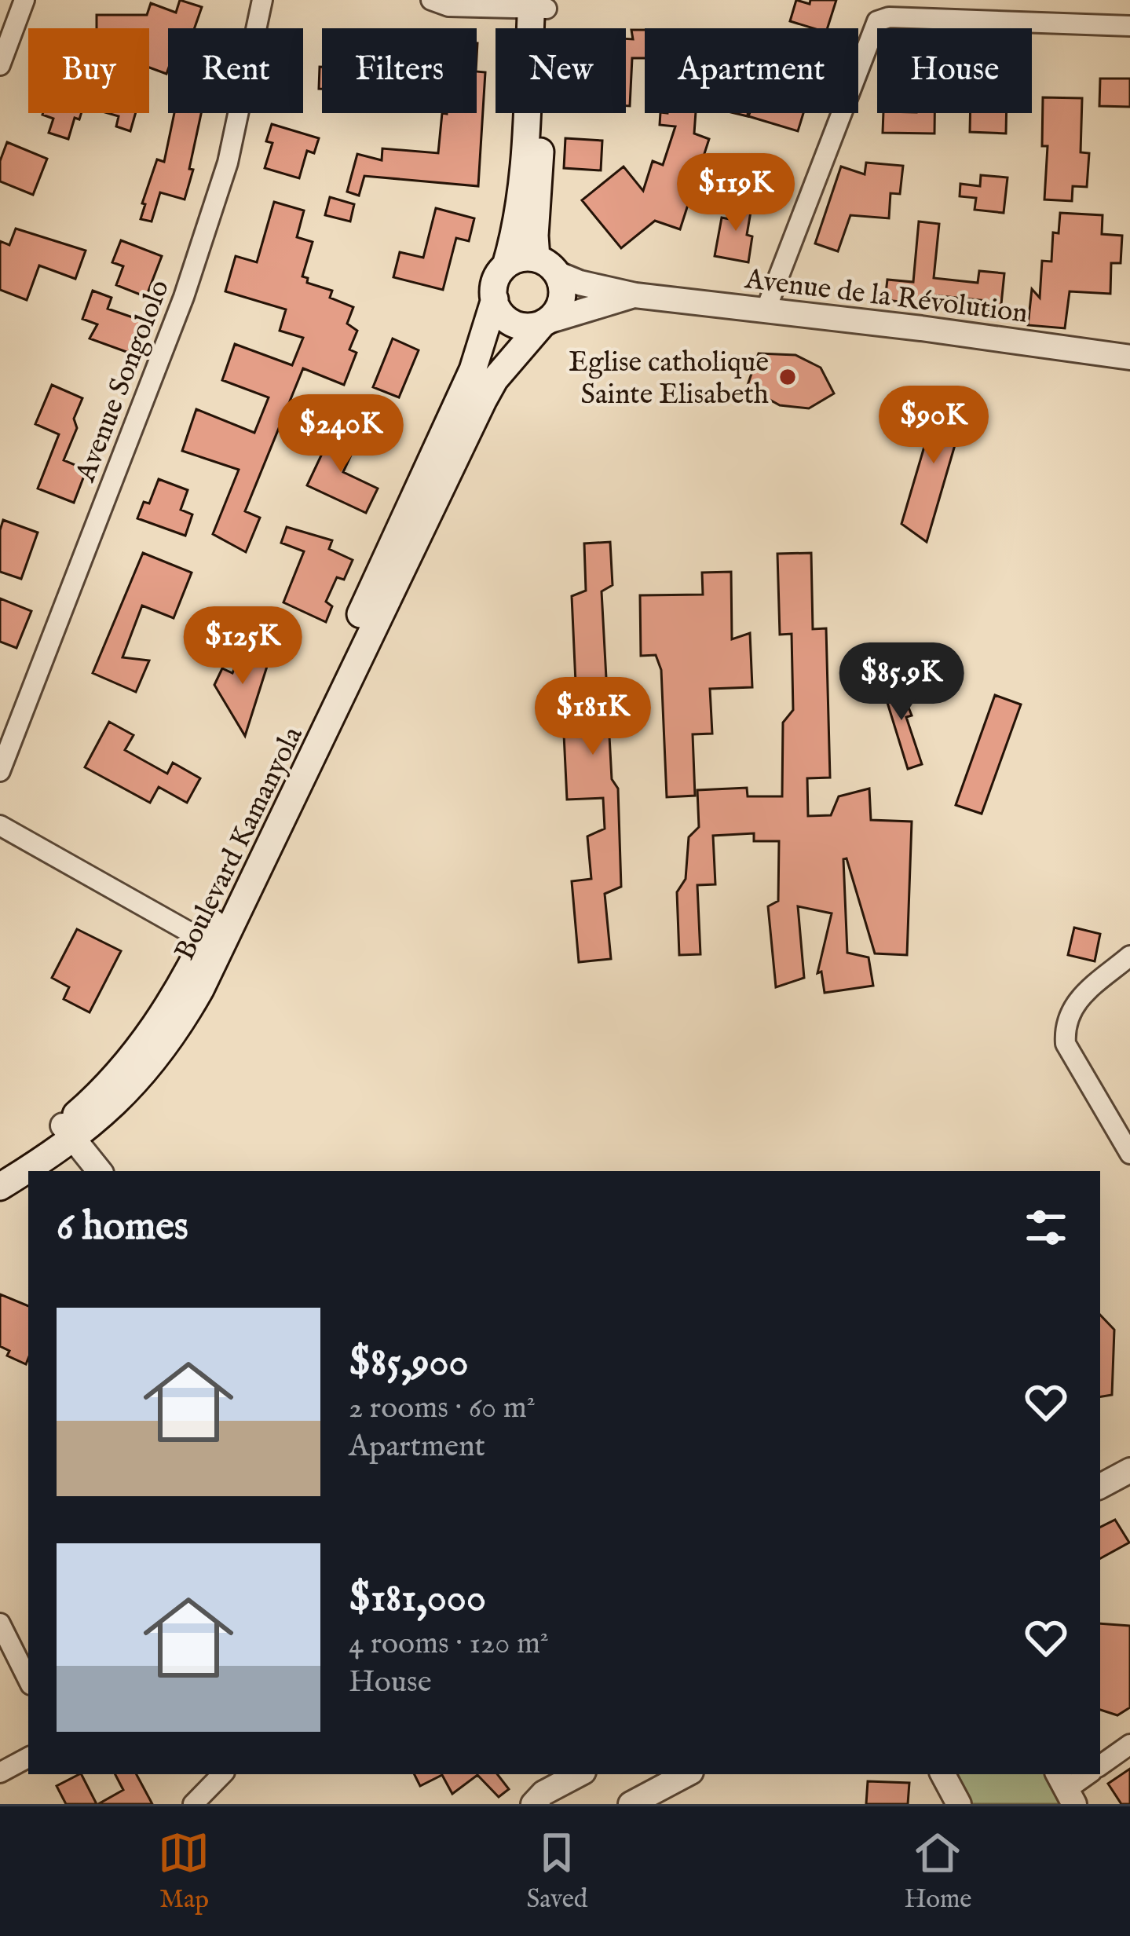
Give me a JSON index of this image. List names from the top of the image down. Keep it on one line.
{"streets":{"main road":["Boulevard Kamanyola"],"street":["Avenue de la Révolution","Avenue Songololo"]},"crossings":[["Avenue de la Révolution","Boulevard Kamanyola"]],"places":["Eglise catholique Sainte Elisabeth"],"page":{"chip":["Buy","Rent","Filters","New","Apartment","House"],"price":["$119K","$90K","$240K","$125K","$85.9K","$181K"],"heading":"6 homes","list":[{"name":"$85,900","note":"2 rooms · 60 m² · Apartment"},{"name":"$181,000","note":"4 rooms · 120 m² · House"}],"tabs":["Map","Saved","Home"]}}
